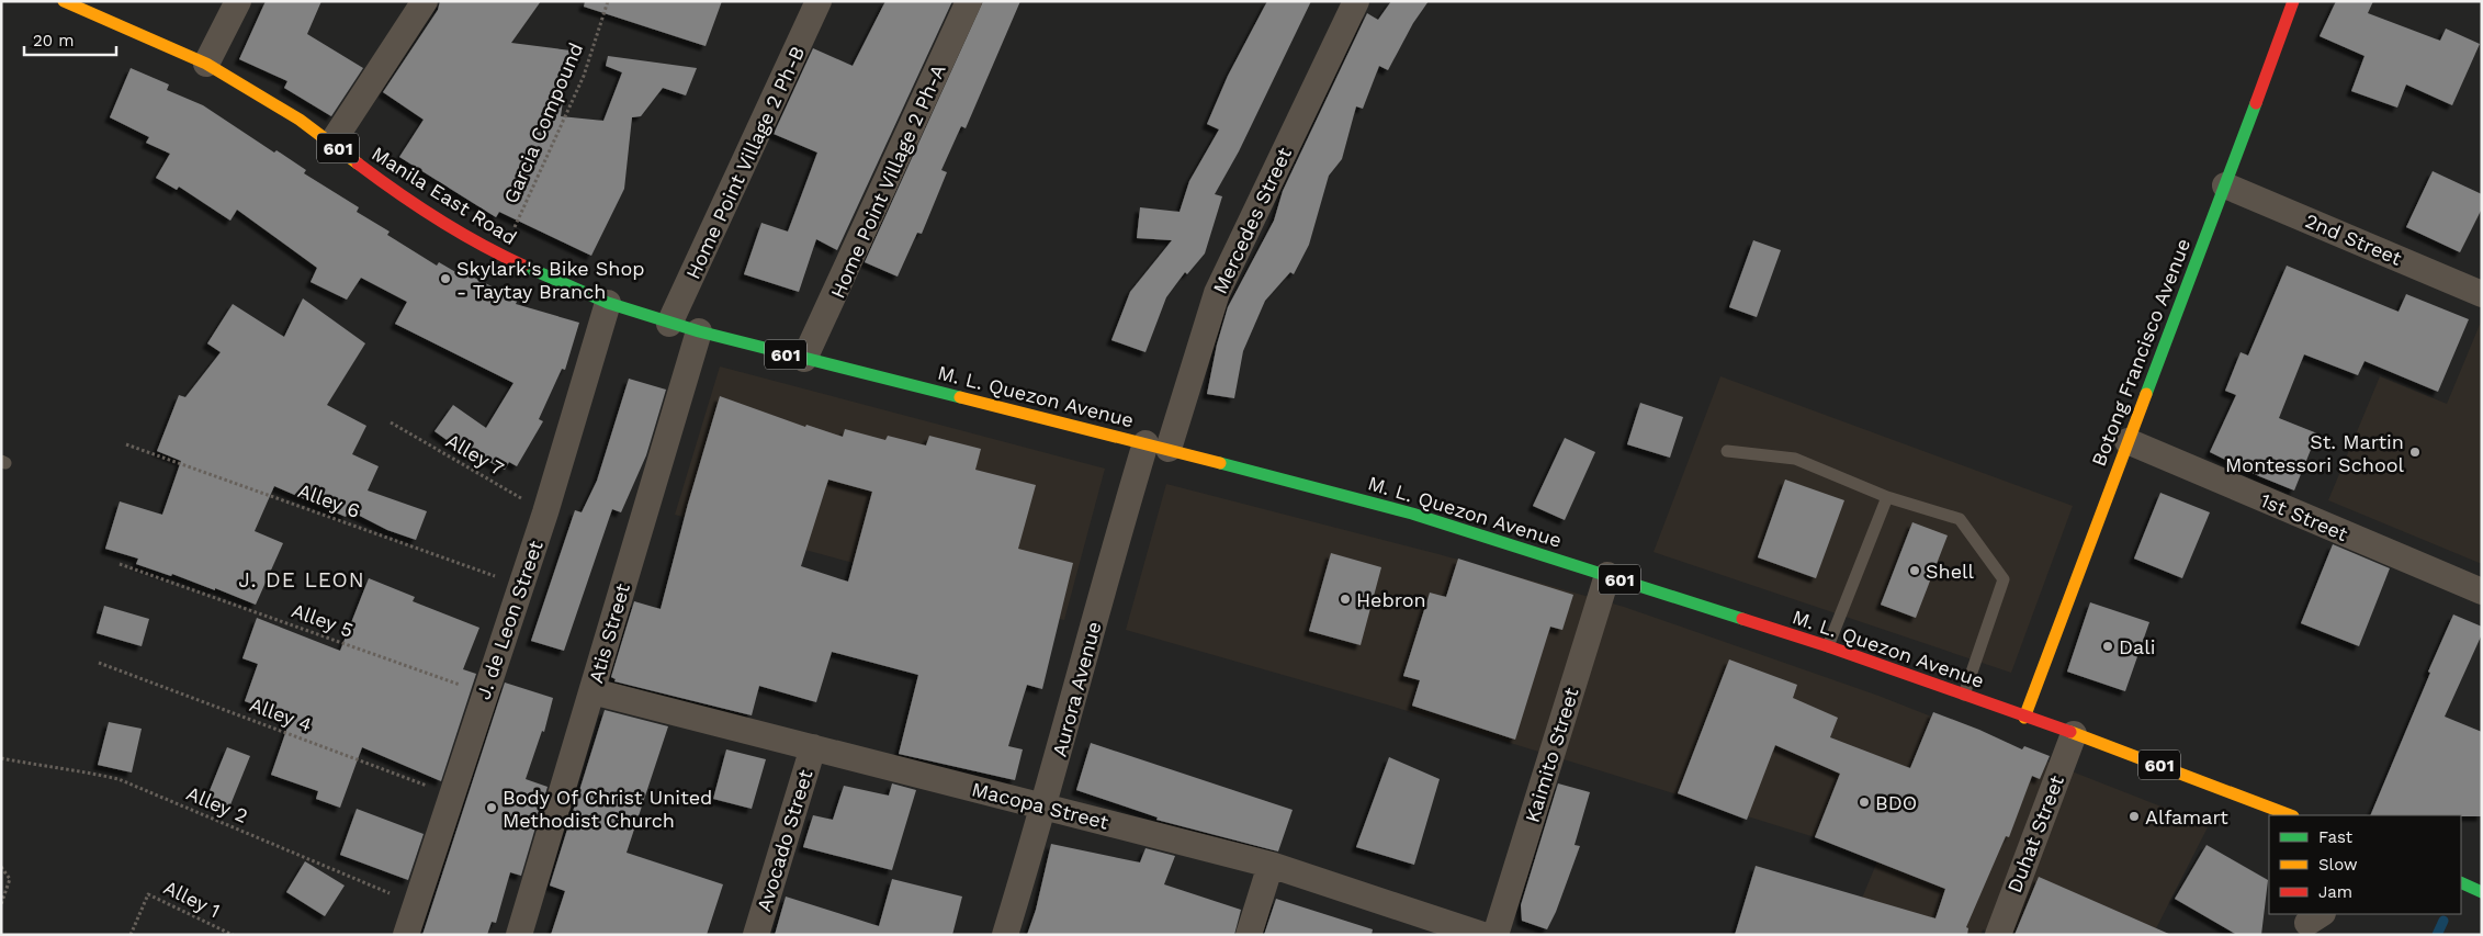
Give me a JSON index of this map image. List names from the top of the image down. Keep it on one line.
{"streets":{"main road":["601","Manila East Road","Botong Francisco Avenue","M. L. Quezon Avenue"],"street":["Home Point Village 2 Ph-B","Home Point Village 2 Ph-A","Mercedes Street","2nd Street","1st Street","J. de Leon Street","Atis Street","Aurora Avenue","Kaimito Street","Macopa Street","Duhat Street","Avocado Street"],"path":["Garcia Compound","Alley 7","Alley 6","Alley 5","Alley 4","Alley 2","Alley 1"]},"crossings":[["Garcia Compound","Manila East Road"],["Home Point Village 2 Ph-B","M. L. Quezon Avenue"],["Home Point Village 2 Ph-A","M. L. Quezon Avenue"],["Manila East Road","M. L. Quezon Avenue"],["Manila East Road","J. de Leon Street"],["Mercedes Street","M. L. Quezon Avenue"],["Mercedes Street","Aurora Avenue"],["2nd Street","Botong Francisco Avenue"],["Botong Francisco Avenue","M. L. Quezon Avenue"],["Botong Francisco Avenue","1st Street"],["M. L. Quezon Avenue","J. de Leon Street"],["M. L. Quezon Avenue","Atis Street"],["M. L. Quezon Avenue","Aurora Avenue"],["M. L. Quezon Avenue","Kaimito Street"],["M. L. Quezon Avenue","Duhat Street"],["Alley 7","J. de Leon Street"],["Alley 6","J. de Leon Street"],["Alley 5","J. de Leon Street"],["J. de Leon Street","Alley 4"],["J. de Leon Street","Alley 2"],["Atis Street","Macopa Street"],["Aurora Avenue","Macopa Street"],["Macopa Street","Avocado Street"]],"districts":["J. DE LEON"],"places":["Skylark's Bike Shop - Taytay Branch","St. Martin Montessori School","Shell","Hebron","Dali","BDO","Body Of Christ United Methodist Church","Alfamart"],"legend":["Fast","Slow","Jam"],"scale_bar":"20 m"}
